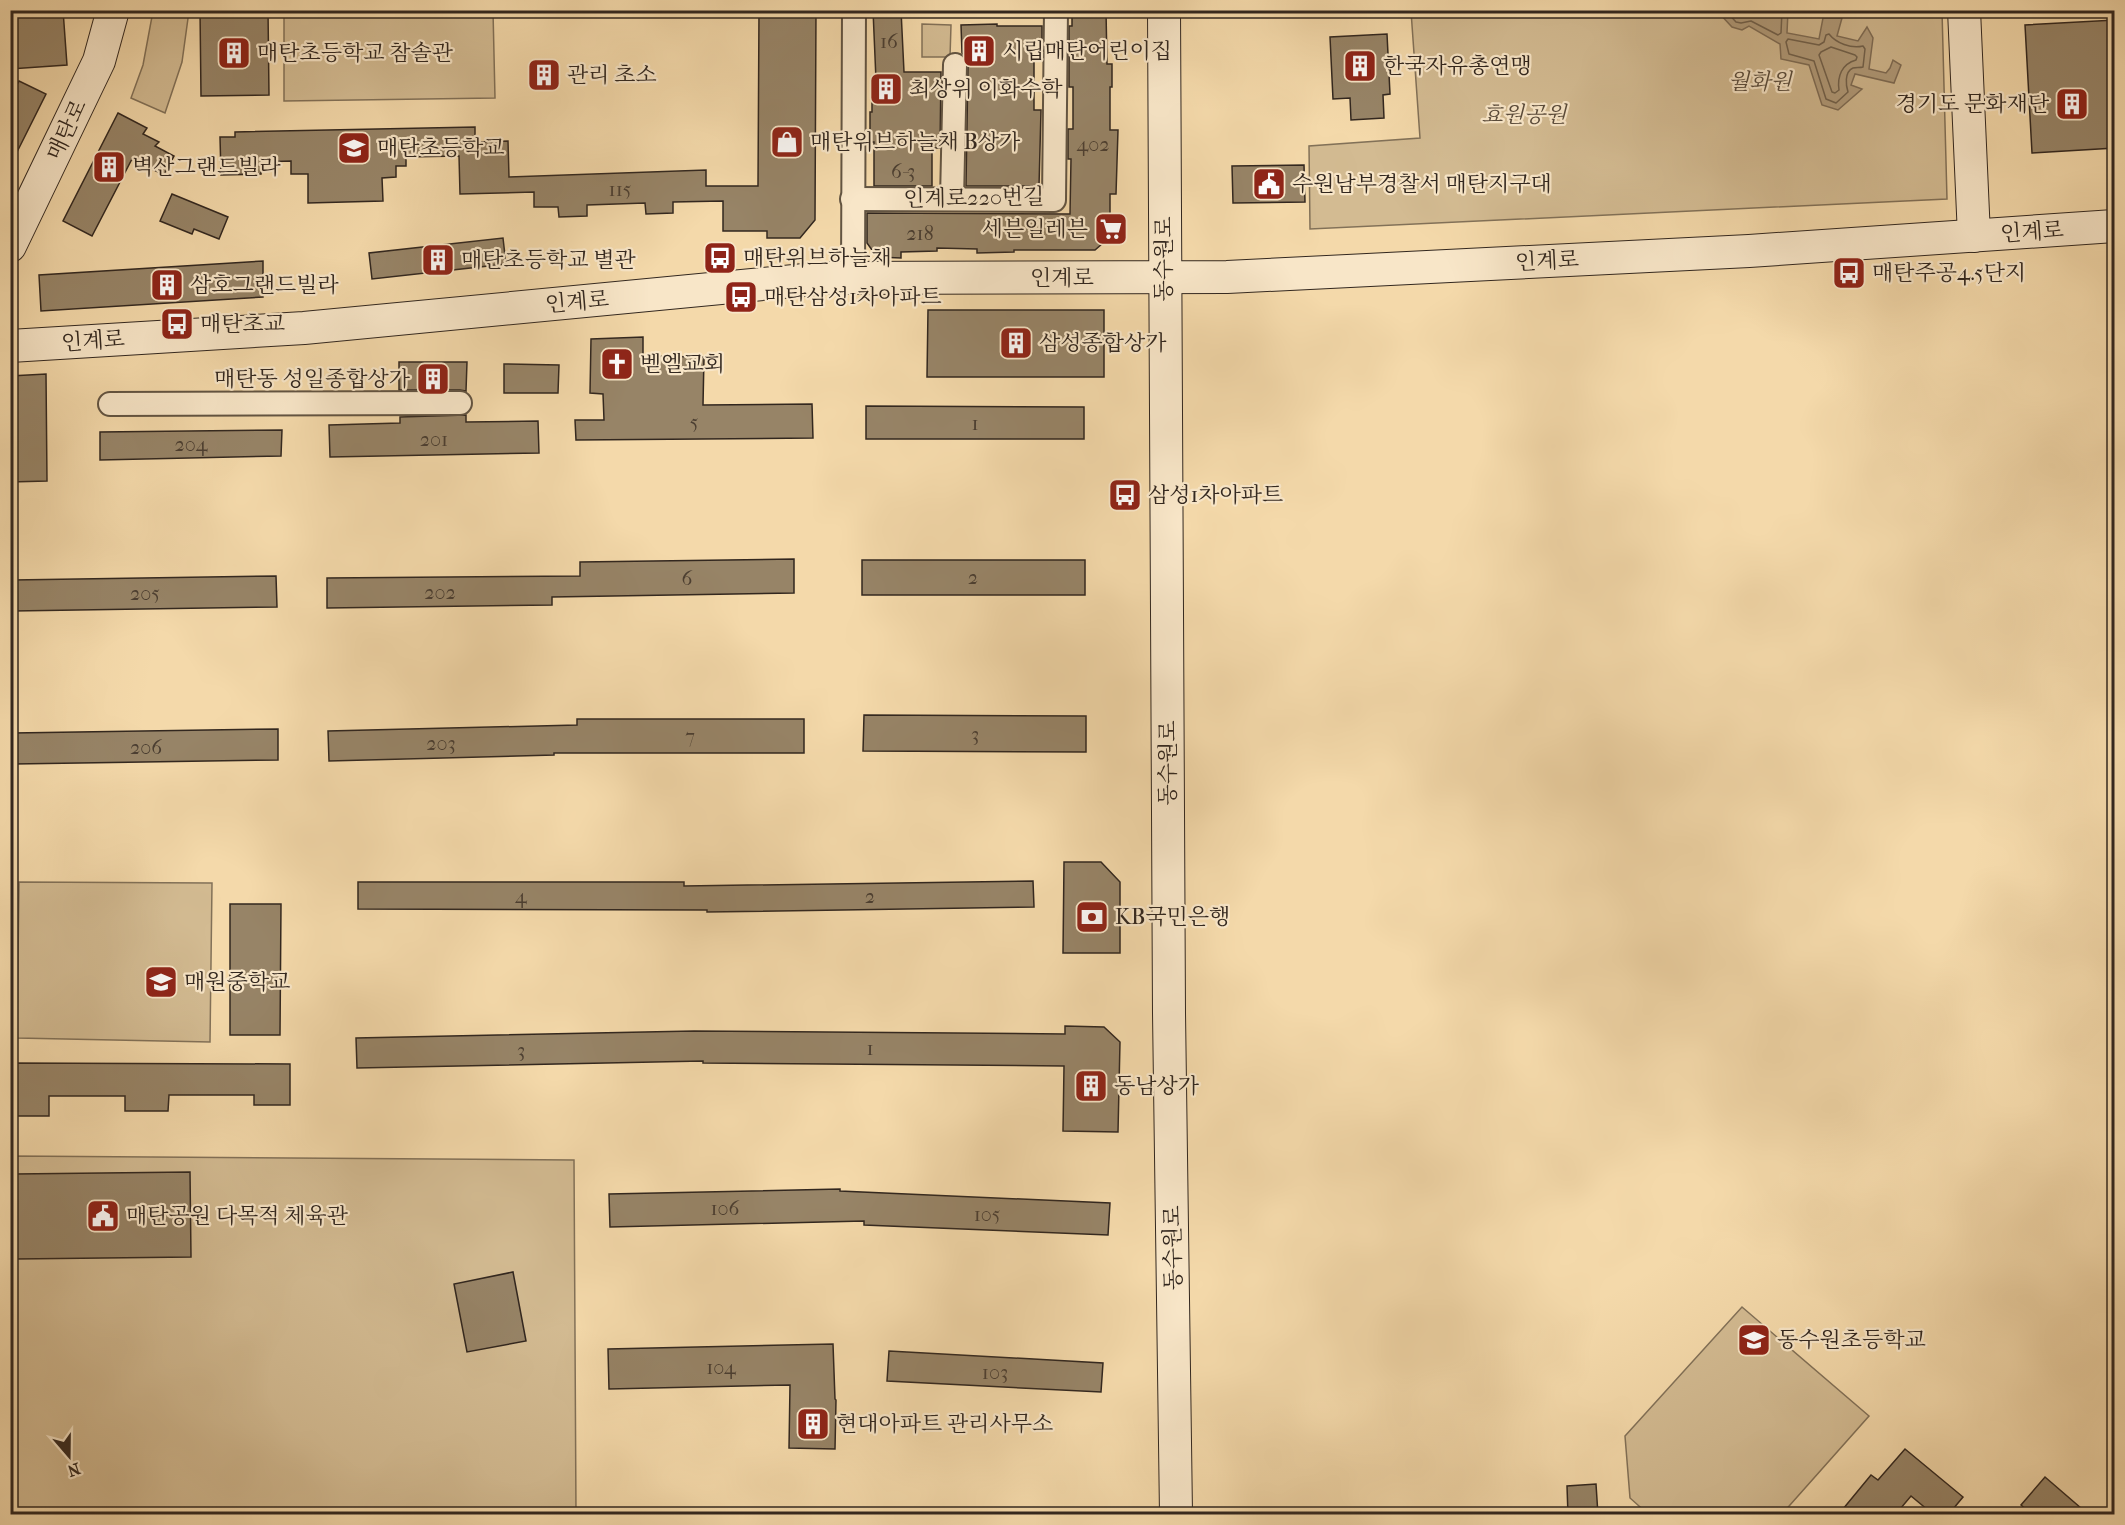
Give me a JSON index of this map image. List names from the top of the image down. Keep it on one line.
{"streets":{"street":["매탄로","인계로220번길","인계로","동수원로"]},"crossings":[["인계로","동수원로"]],"parks":["월화원","효원공원"],"places":{"building":["시립매탄어린이집","매탄초등학교 참솔관","한국자유총연맹","관리 초소","최상위 이화수학","경기도 문화재단","벽산그랜드빌라","매탄초등학교 별관","삼호그랜드빌라","삼성종합상가","매탄동 성일종합상가","동남상가","현대아파트 관리사무소"],"shop":["매탄위브하늘채 B상가"],"school or university":["매탄초등학교","매원중학교","동수원초등학교"],"public building":["수원남부경찰서 매탄지구대","매탄공원 다목적 체육관"],"supermarket":["세븐일레븐"],"bus stop":["매탄위브하늘채","매탄주공4.5단지","매탄삼성1차아파트","매탄초교","삼성1차아파트"],"church":["벧엘교회"],"bank":["KB국민은행"]},"house_numbers":["16","402","6-3","115","218","5","1","201","204","2","6","202","205","3","7","203","206","4","2","1","3","106","105","104","103"],"north":"bottom"}
